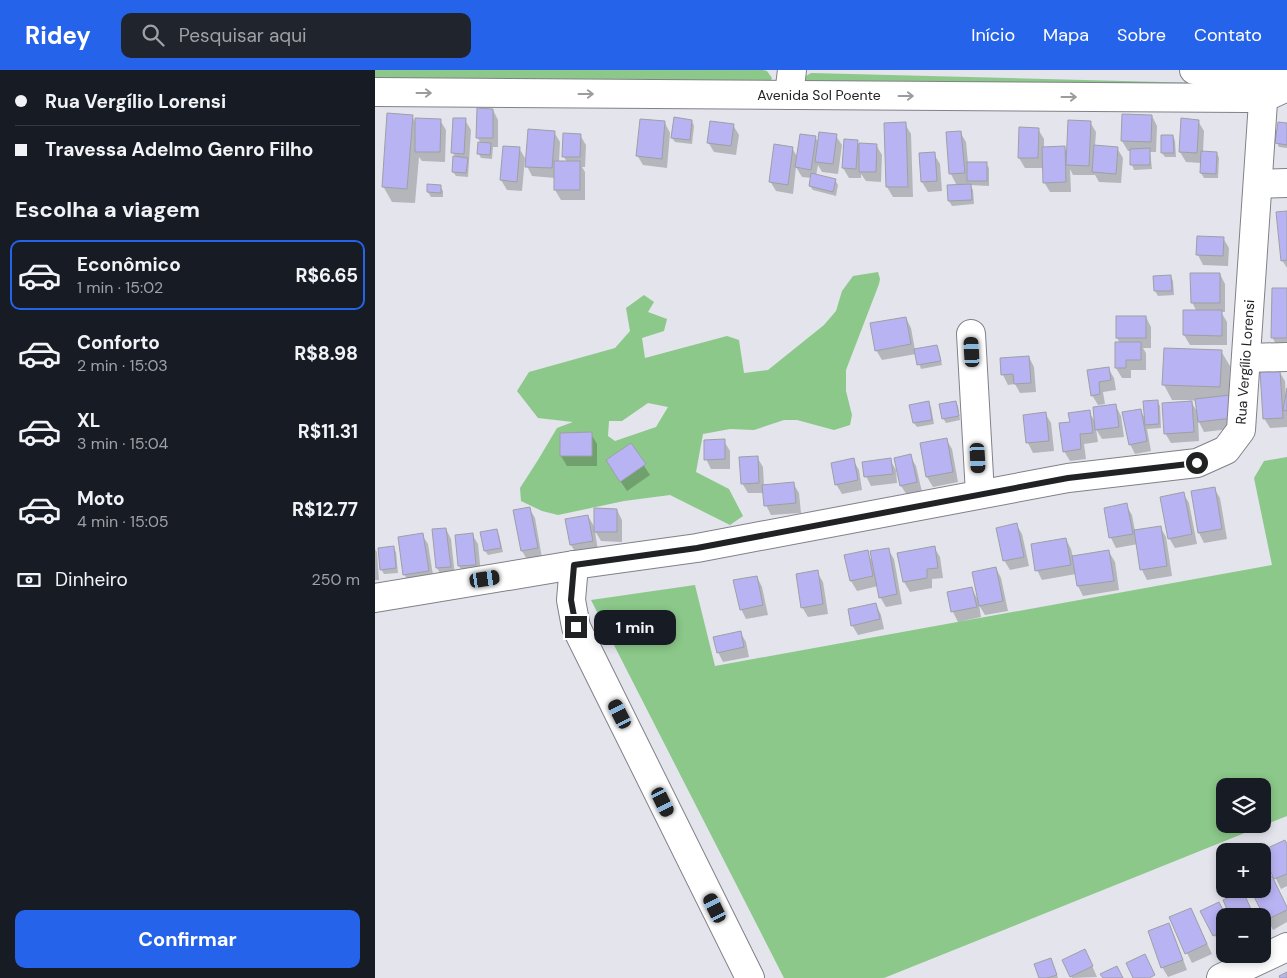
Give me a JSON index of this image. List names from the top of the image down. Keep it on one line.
{"streets":{"street":["Avenida Sol Poente","Rua Vergílio Lorensi"]},"crossings":[["Avenida Sol Poente","Rua Vergílio Lorensi"]],"one_way":["Avenida Sol Poente"],"page":{"header":"Ridey","search":"Pesquisar aqui","nav":["Início","Mapa","Sobre","Contato"],"banner":["Rua Vergílio Lorensi","Travessa Adelmo Genro Filho"],"heading":"Escolha a viagem","list":[{"name":"Econômico","note":"1 min · 15:02","value":"R$6.65"},{"name":"Conforto","note":"2 min · 15:03","value":"R$8.98"},{"name":"XL","note":"3 min · 15:04","value":"R$11.31"},{"name":"Moto","note":"4 min · 15:05","value":"R$12.77"}],"pay":["Dinheiro","250 m"],"bubble":"1 min","map_buttons":["+","−"],"buttons":"Confirmar"}}
